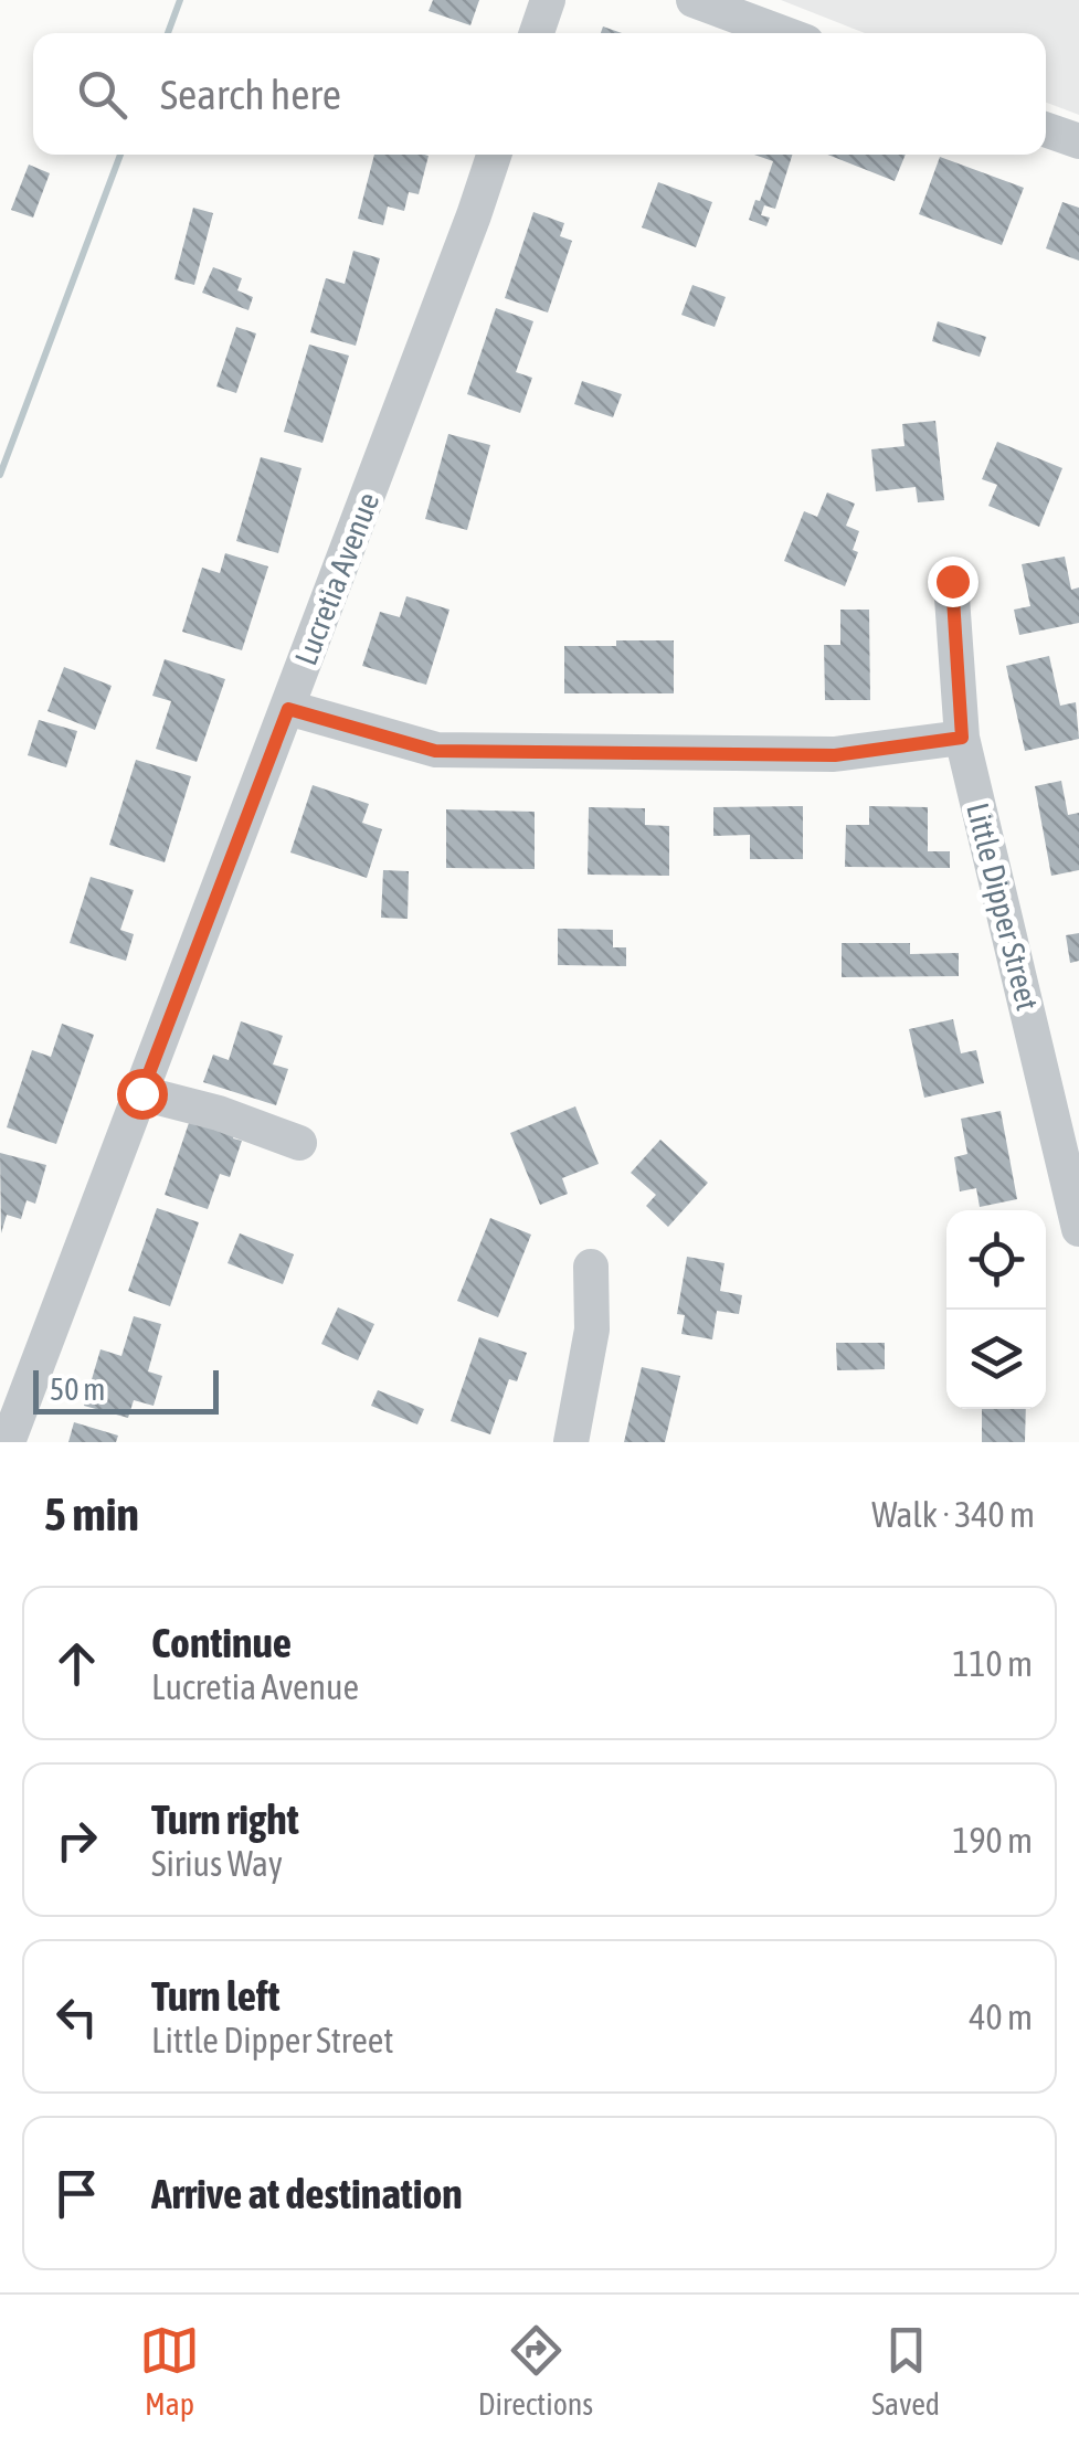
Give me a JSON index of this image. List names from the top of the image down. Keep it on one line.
{"streets":{"street":["Lucretia Avenue","Little Dipper Street"]},"scale_bar":"50 m","page":{"search":"Search here","scale":"50 m","heading":["5 min","Walk · 340 m"],"list":[["Continue","Lucretia Avenue","110 m"],["Turn right","Sirius Way","190 m"],["Turn left","Little Dipper Street","40 m"],"Arrive at destination"],"nav":["Map","Directions","Saved"]}}
